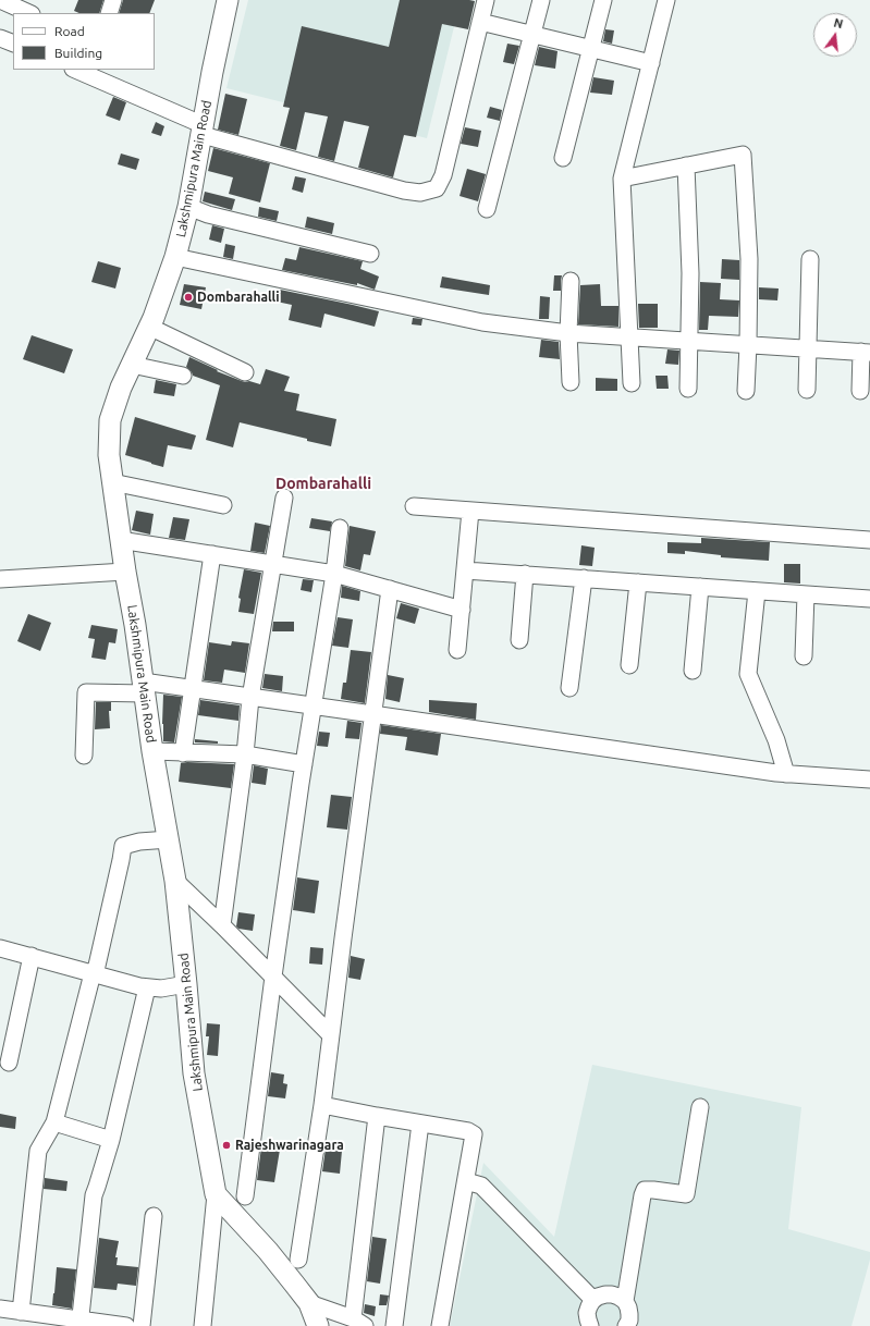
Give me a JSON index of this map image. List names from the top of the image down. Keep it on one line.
{"streets":{"main road":["Lakshmipura Main Road"]},"districts":["Dombarahalli"],"places":["Dombarahalli","Rajeshwarinagara"],"legend":["Road","Building"],"north":"top"}
